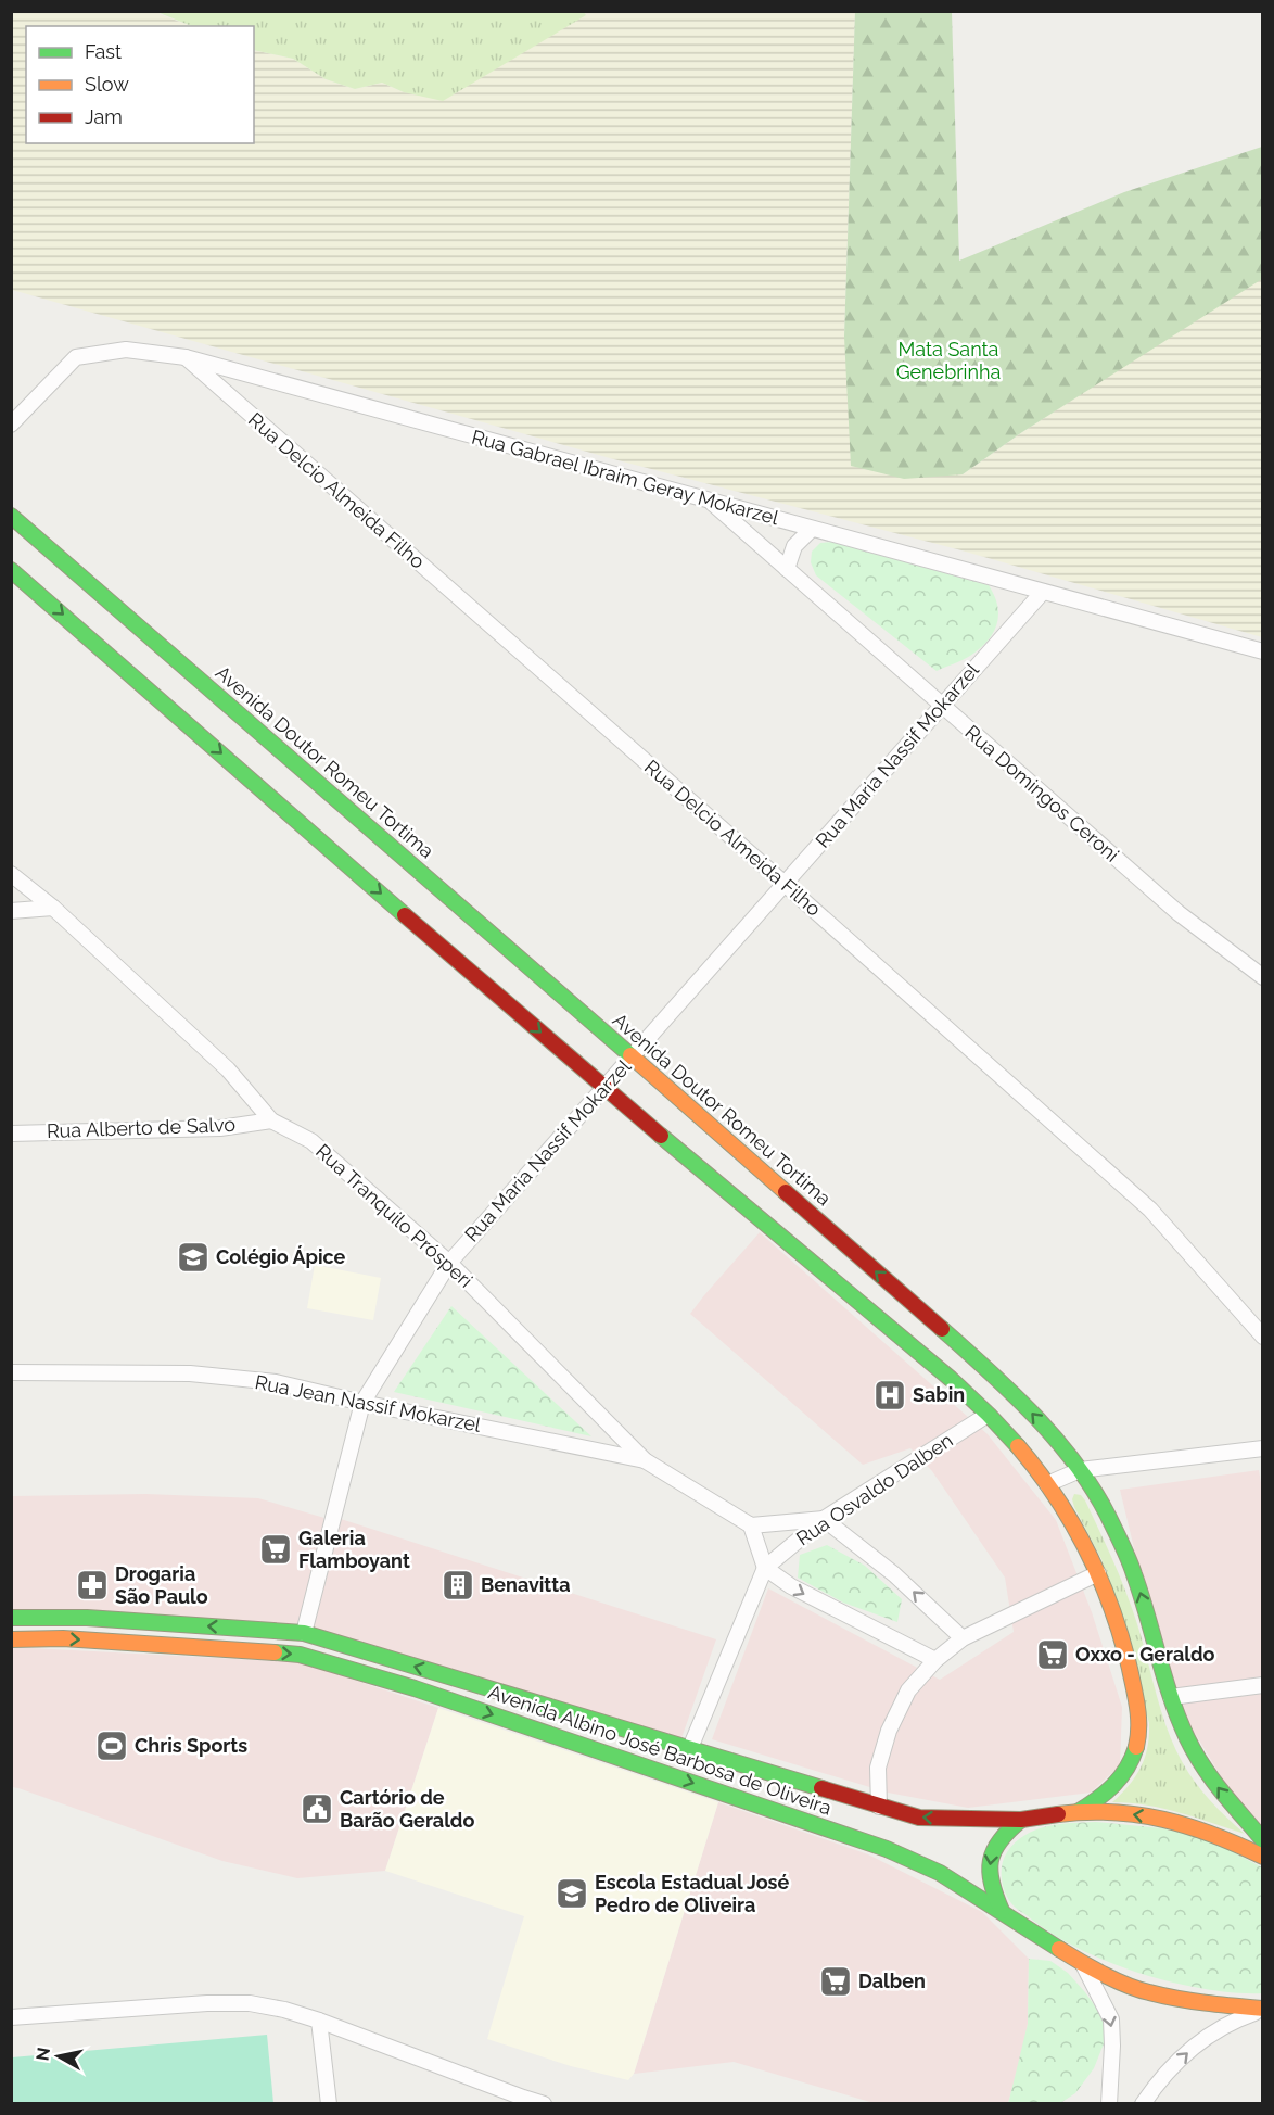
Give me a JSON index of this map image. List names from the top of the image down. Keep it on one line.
{"streets":{"main road":["Avenida Doutor Romeu Tortima","Avenida Albino José Barbosa de Oliveira"],"street":["Rua Gabrael Ibraim Geray Mokarzel","Rua Delcio Almeida Filho","Rua Maria Nassif Mokarzel","Rua Domingos Ceroni","Rua Alberto de Salvo","Rua Tranquilo Prósperi","Rua Jean Nassif Mokarzel","Rua Osvaldo Dalben"]},"crossings":[["Rua Gabrael Ibraim Geray Mokarzel","Rua Delcio Almeida Filho"],["Rua Gabrael Ibraim Geray Mokarzel","Rua Maria Nassif Mokarzel"],["Rua Gabrael Ibraim Geray Mokarzel","Rua Domingos Ceroni"],["Rua Delcio Almeida Filho","Rua Maria Nassif Mokarzel"],["Rua Maria Nassif Mokarzel","Avenida Doutor Romeu Tortima"],["Rua Maria Nassif Mokarzel","Rua Domingos Ceroni"],["Rua Maria Nassif Mokarzel","Rua Tranquilo Prósperi"],["Rua Maria Nassif Mokarzel","Rua Jean Nassif Mokarzel"],["Rua Maria Nassif Mokarzel","Avenida Albino José Barbosa de Oliveira"],["Rua Alberto de Salvo","Rua Tranquilo Prósperi"],["Rua Tranquilo Prósperi","Rua Jean Nassif Mokarzel"],["Rua Osvaldo Dalben","Avenida Albino José Barbosa de Oliveira"]],"parks":["Mata Santa Genebrinha"],"places":{"school or university":["Colégio Ápice","Escola Estadual José Pedro de Oliveira"],"hospital":["Sabin"],"supermarket":["Galeria Flamboyant","Oxxo - Geraldo","Dalben"],"pharmacy":["Drogaria São Paulo"],"building":["Benavitta"],"sports":["Chris Sports"],"public building":["Cartório de Barão Geraldo"]},"legend":["Fast","Slow","Jam"],"north":"left"}
